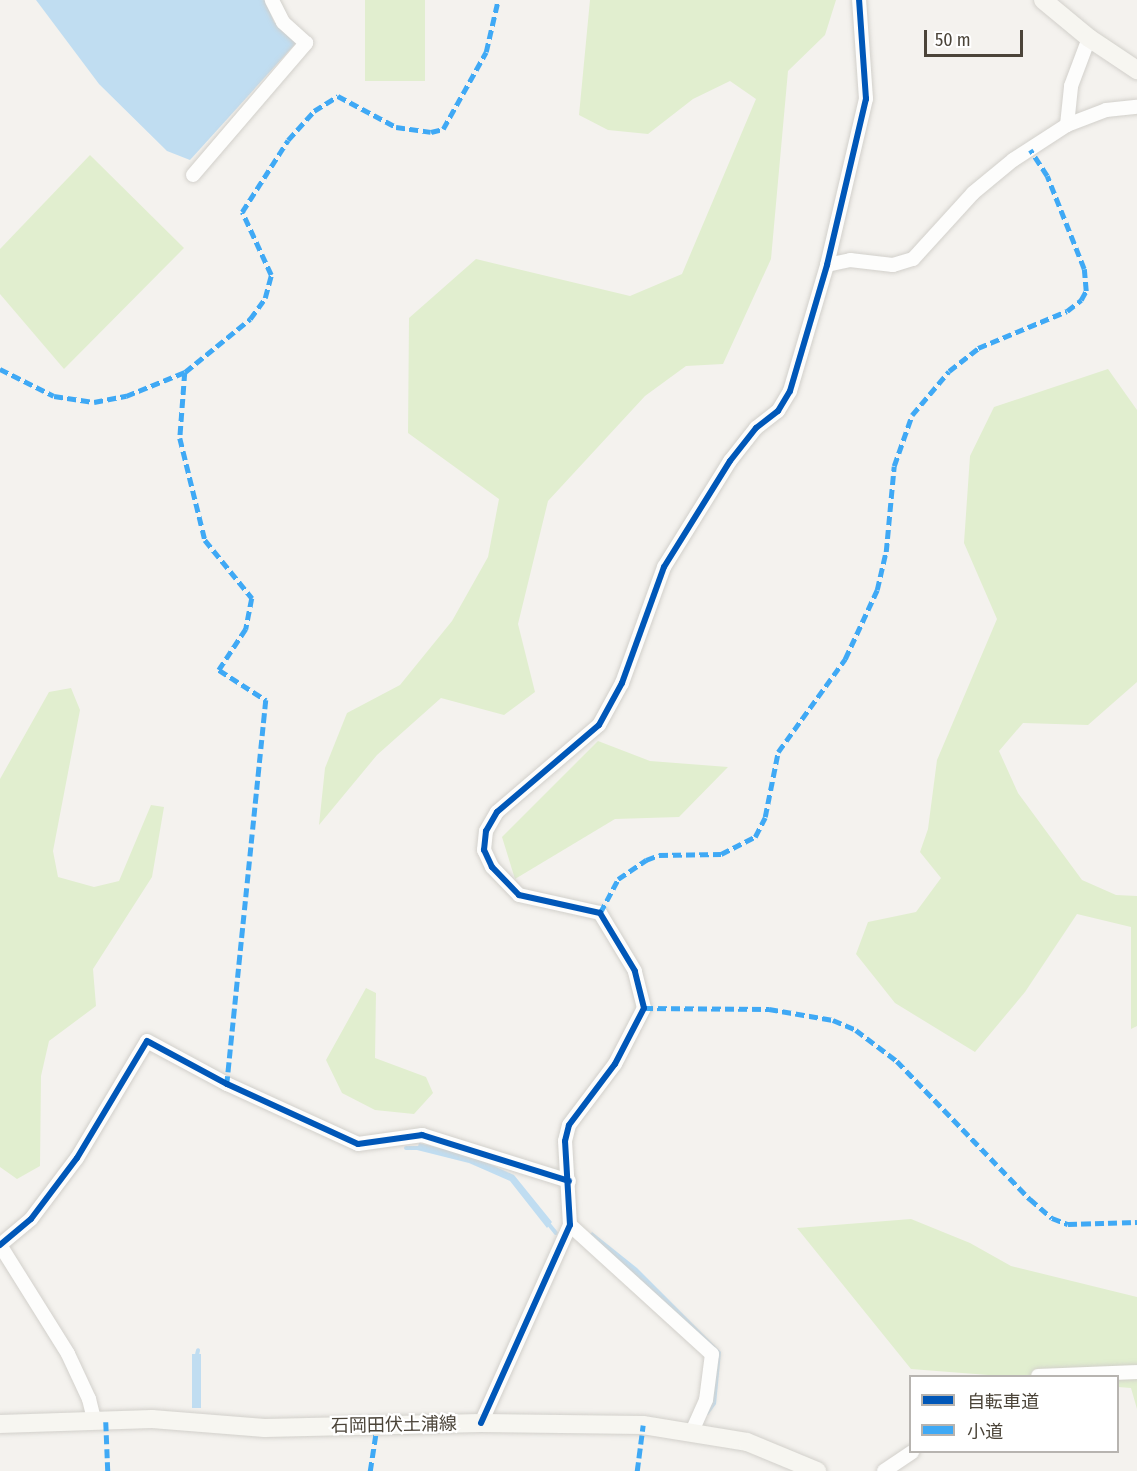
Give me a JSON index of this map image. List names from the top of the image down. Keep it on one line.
{"streets":{"main road":["石岡田伏土浦線"]},"legend":["自転車道","小道"],"scale_bar":"50 m"}
